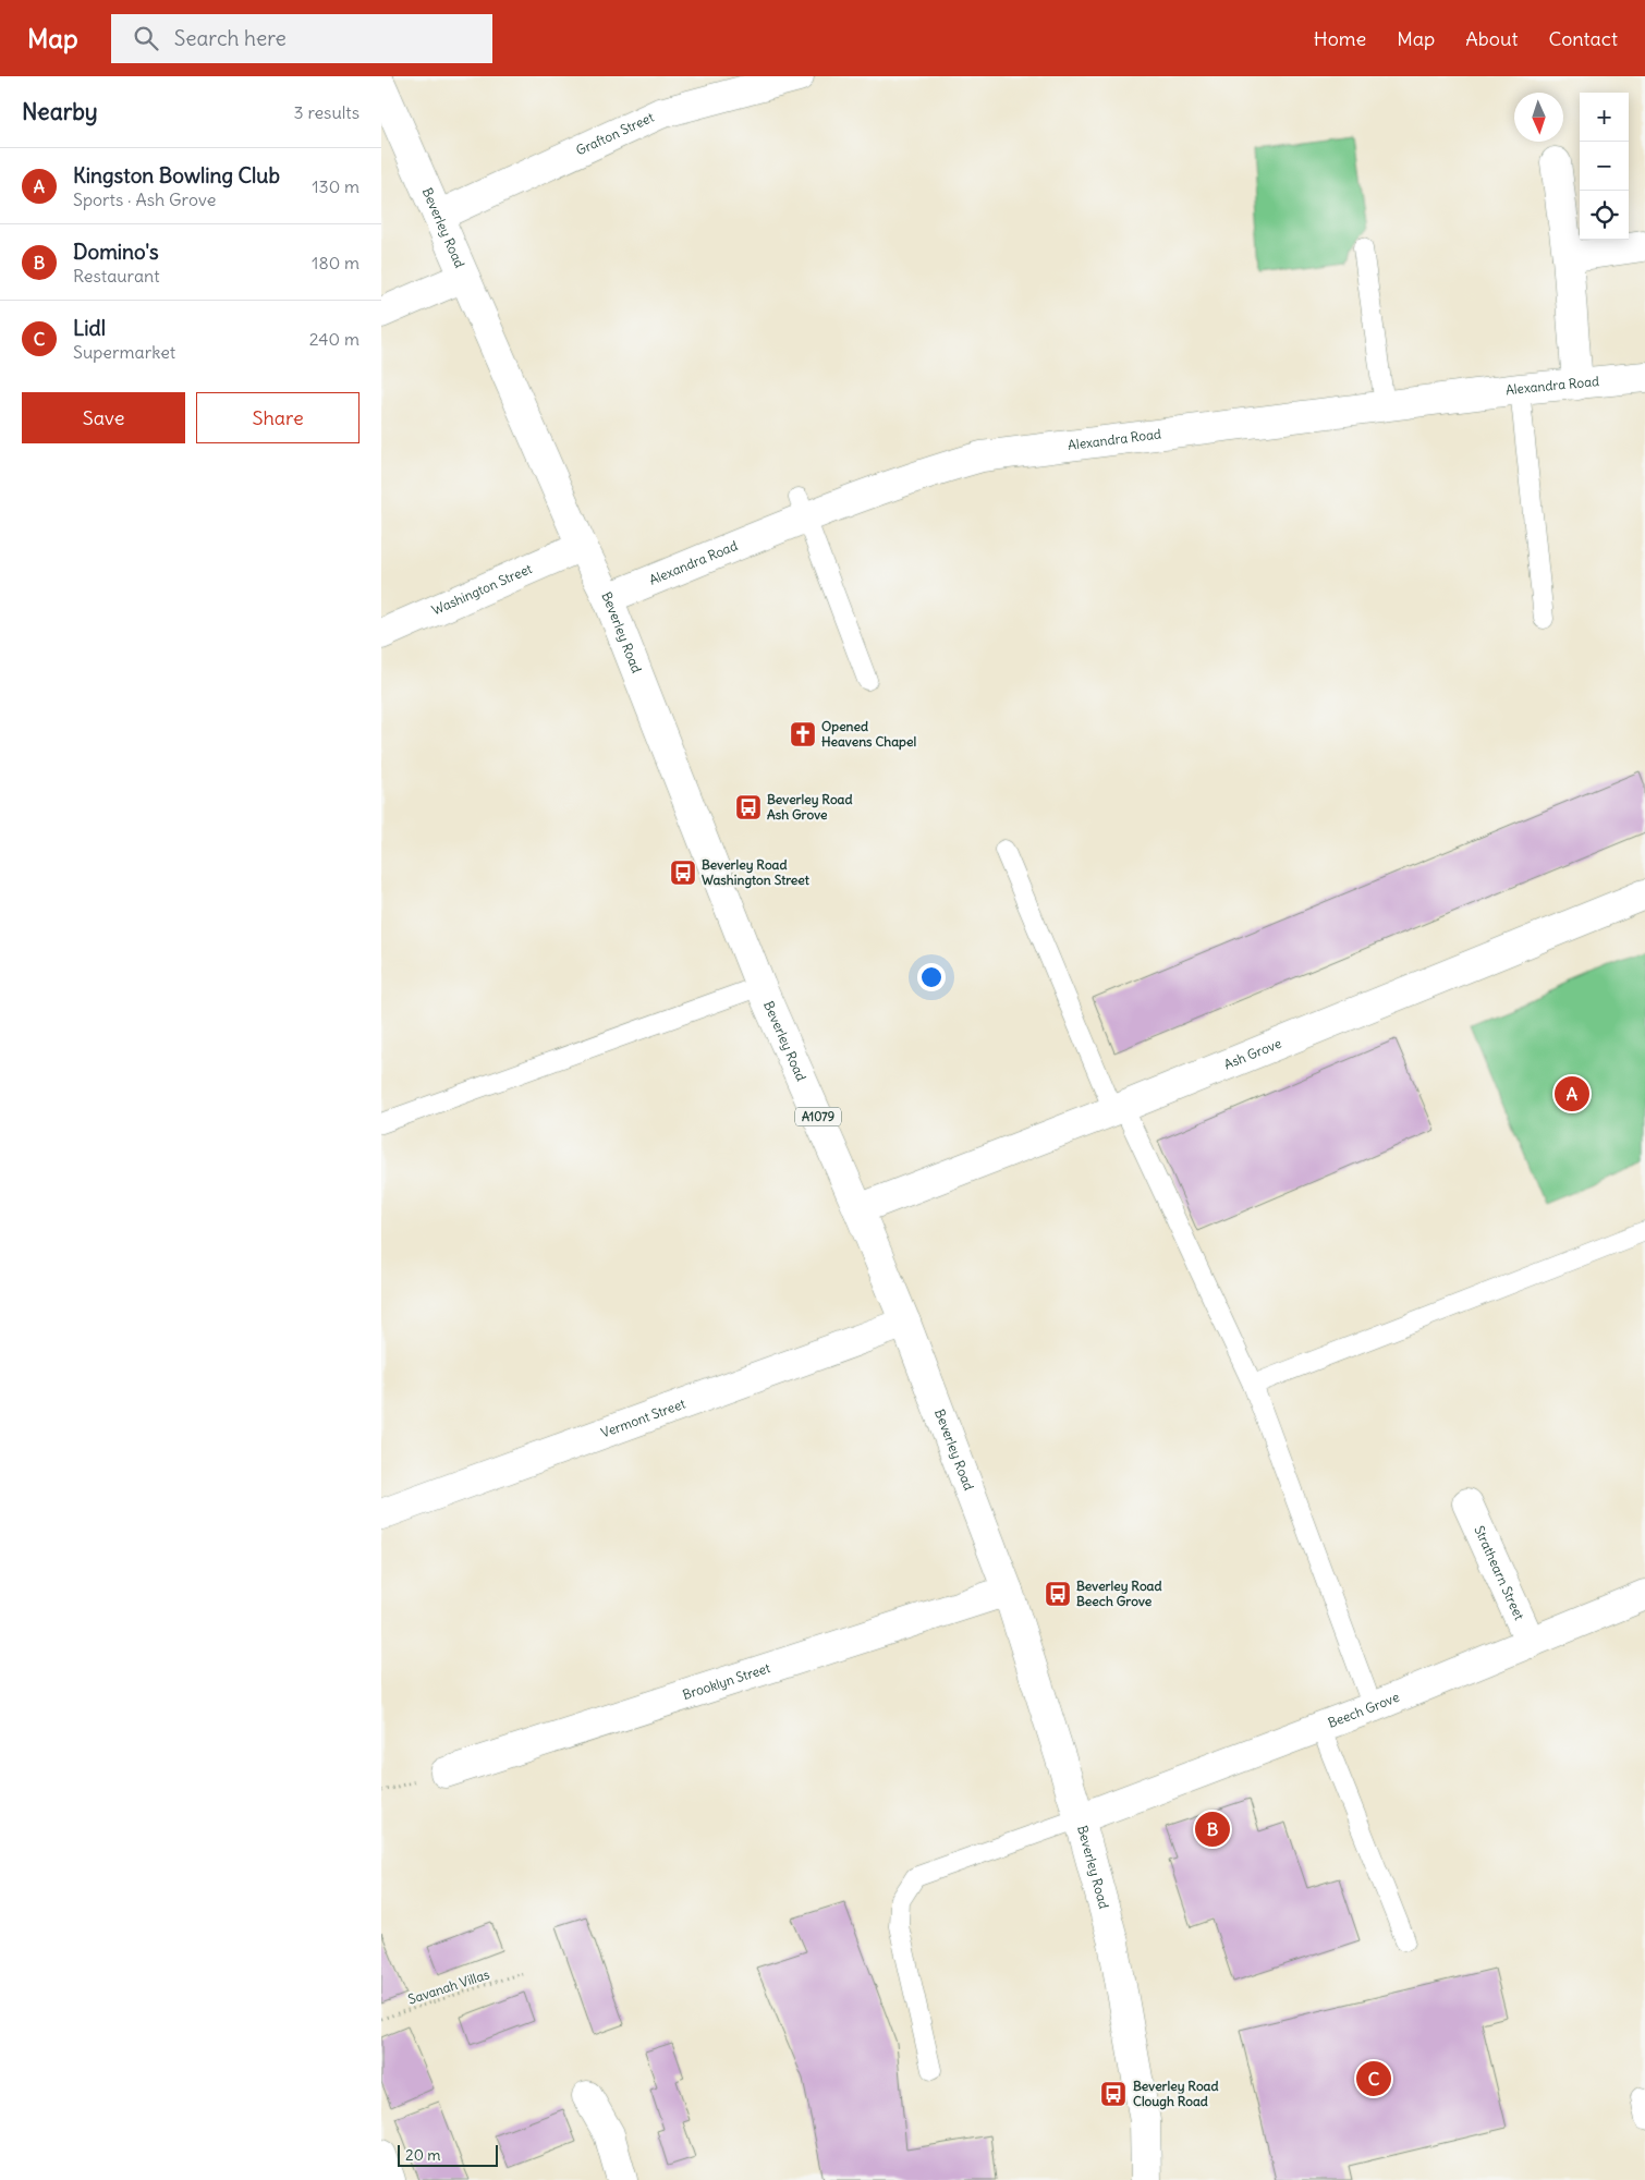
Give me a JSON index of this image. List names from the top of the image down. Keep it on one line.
{"streets":{"street":["Grafton Street","Beverley Road","Alexandra Road","Washington Street","Ash Grove","A1079","Vermont Street","Strathearn Street","Brooklyn Street","Beech Grove"],"path":["Savanah Villas"]},"crossings":[["Grafton Street","Beverley Road"],["Beverley Road","Alexandra Road"],["Beverley Road","Washington Street"],["Beverley Road","Ash Grove"],["Beverley Road","Vermont Street"],["Beverley Road","Brooklyn Street"],["Beverley Road","Beech Grove"],["Strathearn Street","Beech Grove"]],"places":{"church":["Opened Heavens Chapel"],"bus stop":["Beverley Road Ash Grove","Beverley Road Washington Street","Beverley Road Beech Grove","Beverley Road Clough Road"]},"scale_bar":"20 m","north":"bottom","page":{"header":"Map","search":"Search here","nav":["Home","Map","About","Contact"],"heading":["Nearby","3 results"],"map_buttons":["+","−"],"list":[{"mark":"A","name":"Kingston Bowling Club","note":"Sports · Ash Grove","value":"130 m"},{"mark":"B","name":"Domino's","note":"Restaurant","value":"180 m"},{"mark":"C","name":"Lidl","note":"Supermarket","value":"240 m"}],"buttons":["Save","Share"],"pins":["A","B","C"],"scale":"20 m"}}
